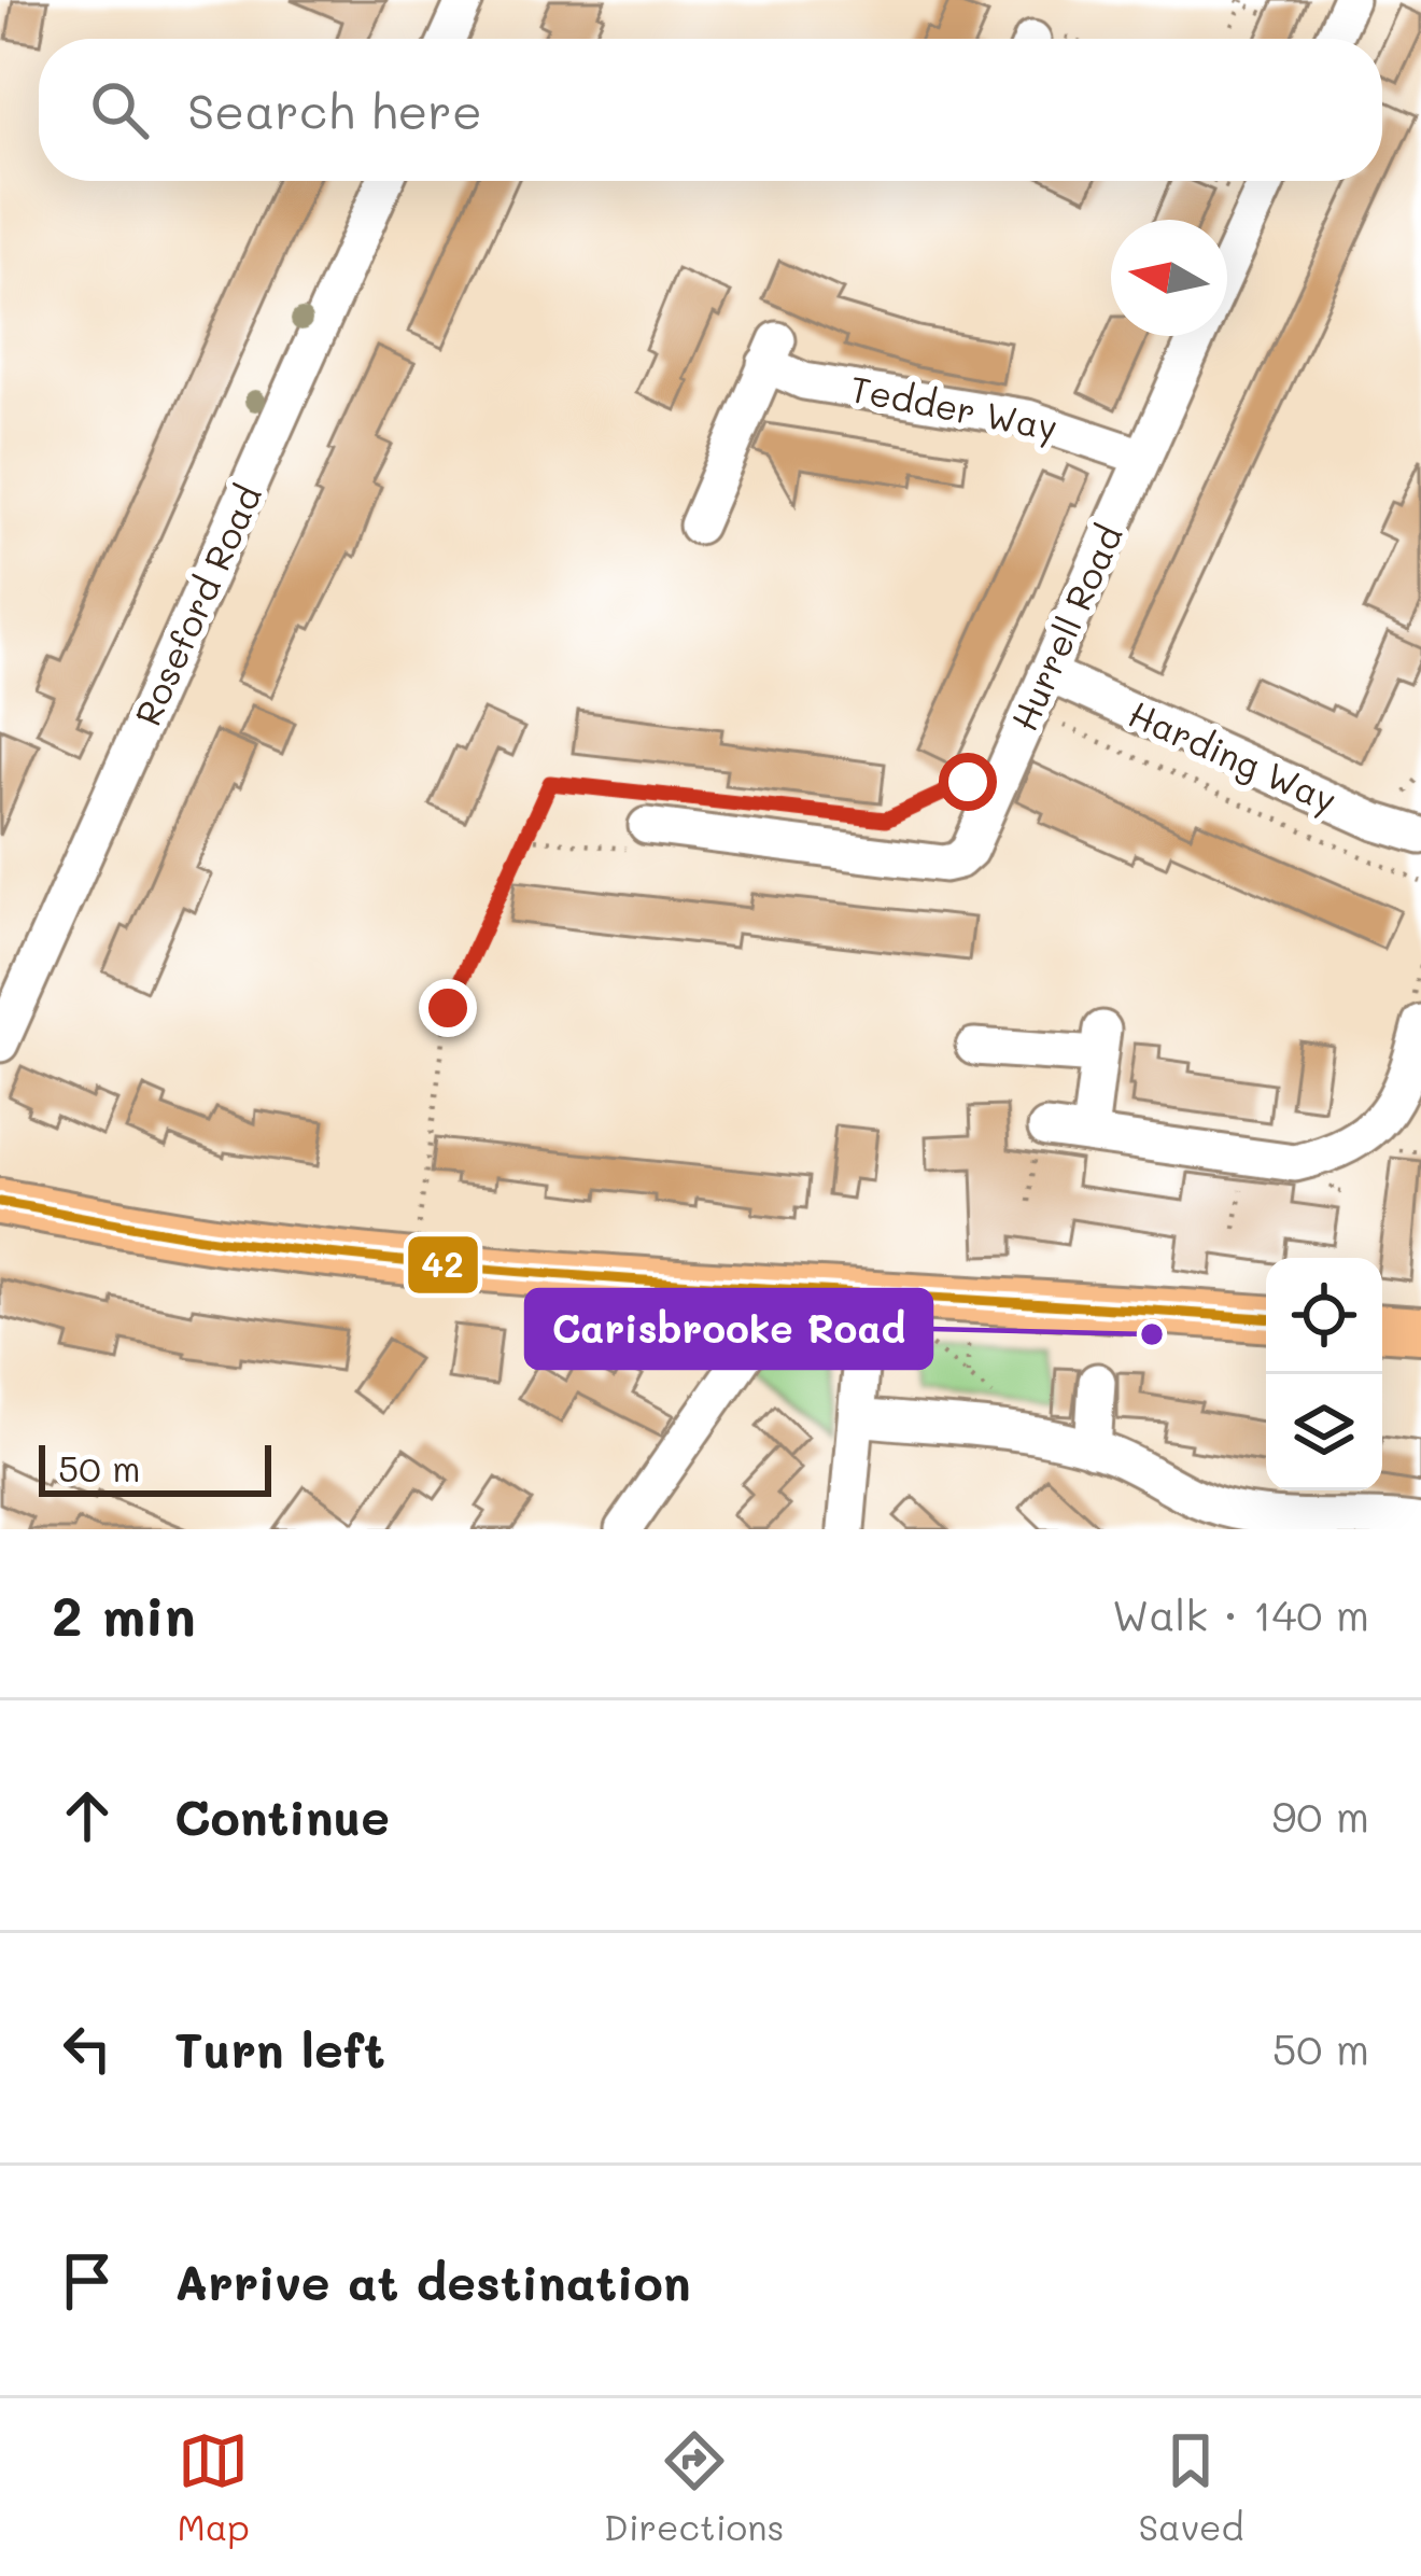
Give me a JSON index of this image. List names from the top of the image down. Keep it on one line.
{"streets":{"street":["Tedder Way","Roseford Road","Hurrell Road","Harding Way"]},"crossings":[["Tedder Way","Hurrell Road"],["Hurrell Road","Harding Way"]],"places":["Carisbrooke Road"],"lines":["transit line 42"],"scale_bar":"50 m","north":"left","page":{"search":"Search here","scale":"50 m","heading":["2 min","Walk · 140 m"],"list":[["Continue","90 m"],["Turn left","50 m"],"Arrive at destination"],"nav":["Map","Directions","Saved"]}}
